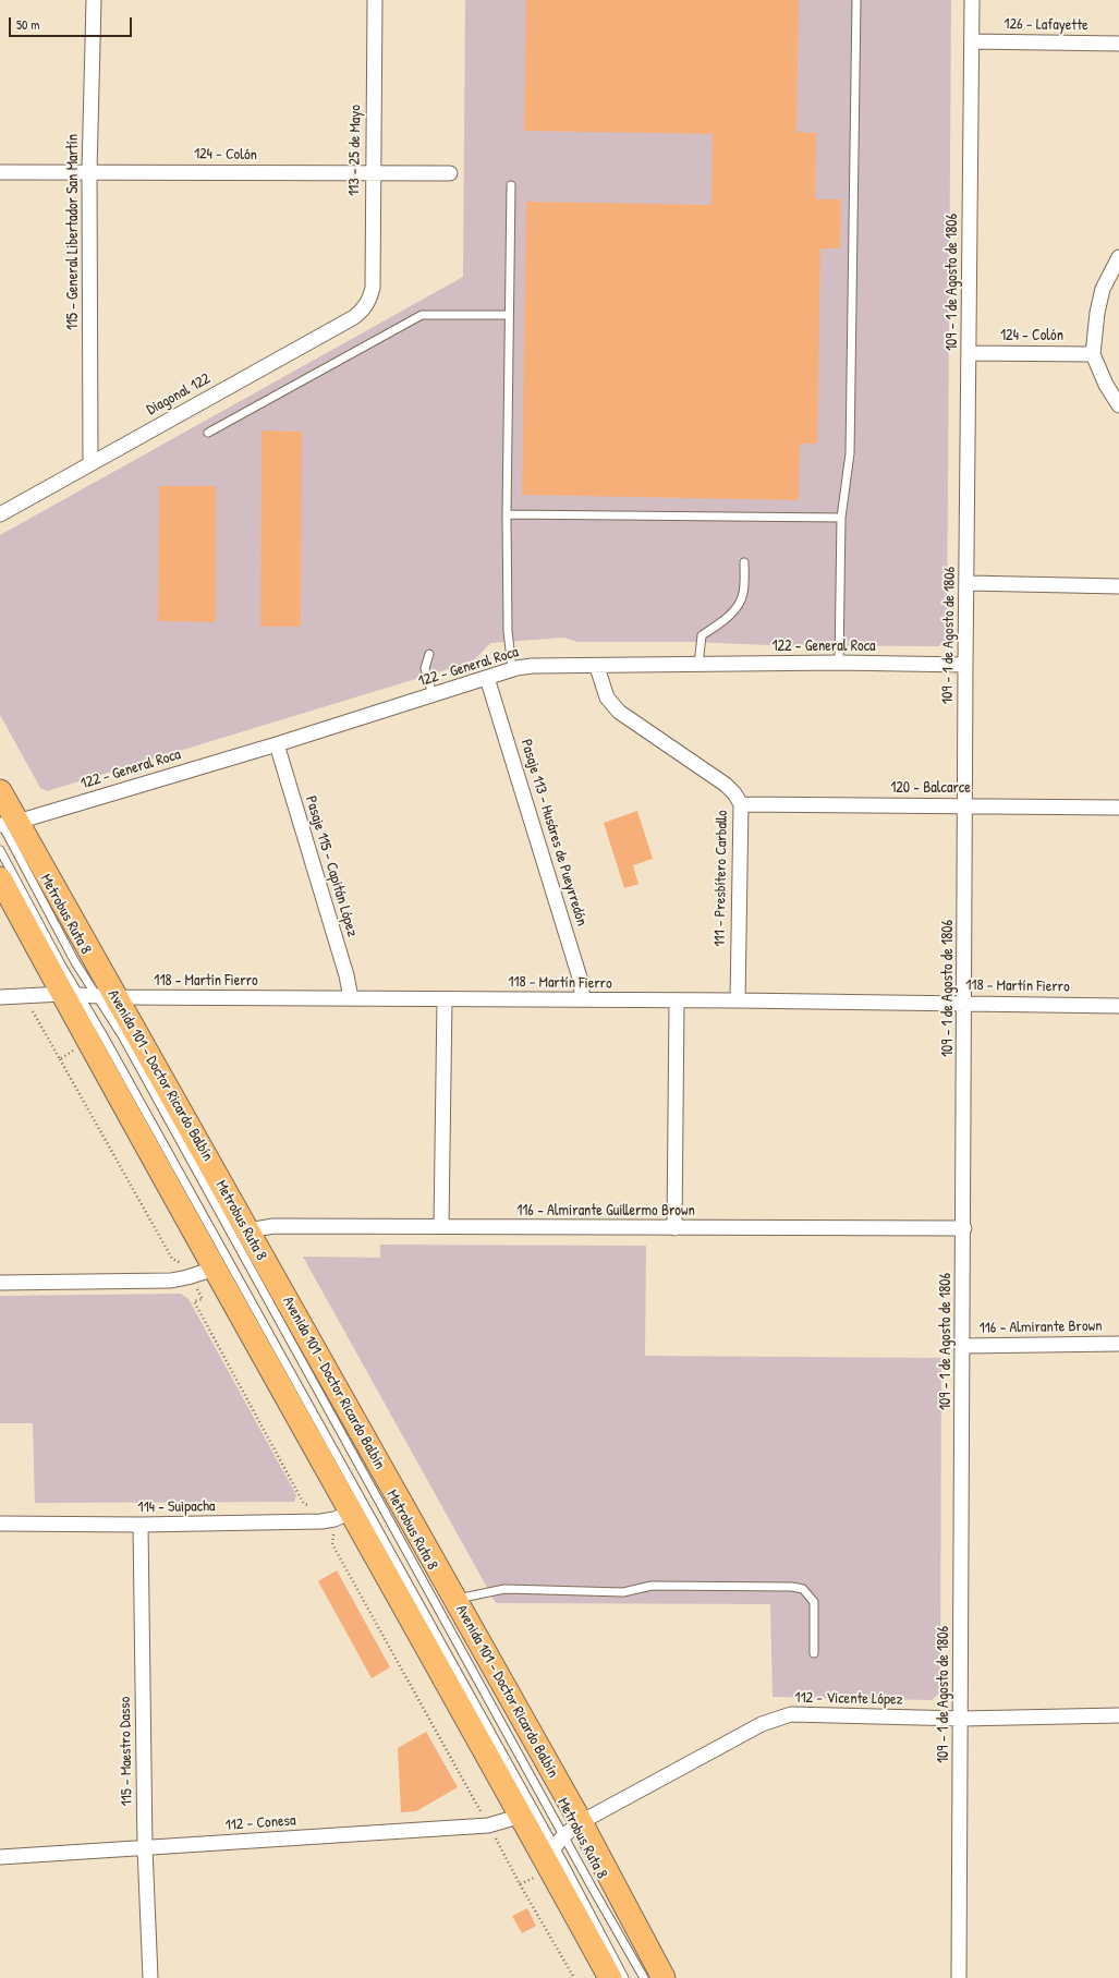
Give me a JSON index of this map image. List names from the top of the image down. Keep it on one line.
{"streets":{"main road":["Avenida 101 - Doctor Ricardo Balbín"],"street":["126 - Lafayette","113 - 25 de Mayo","124 - Colón","115 - General Libertador San Martín","109 - 1 de Agosto de 1806","Diagonal 122","122 - General Roca","120 - Balcarce","Pasaje 113 - Husáres de Pueyrredón","Pasaje 115 - Capitán López","111 - Presbítero Carballo","118 - Martín Fierro","116 - Almirante Guillermo Brown","116 - Almirante Brown","114 - Suipacha","112 - Vicente López","115 - Maestro Dasso","112 - Conesa"],"lane":["Metrobus Ruta 8"]},"crossings":[["126 - Lafayette","109 - 1 de Agosto de 1806"],["113 - 25 de Mayo","124 - Colón"],["113 - 25 de Mayo","Diagonal 122"],["124 - Colón","115 - General Libertador San Martín"],["124 - Colón","109 - 1 de Agosto de 1806"],["115 - General Libertador San Martín","Diagonal 122"],["109 - 1 de Agosto de 1806","122 - General Roca"],["109 - 1 de Agosto de 1806","120 - Balcarce"],["109 - 1 de Agosto de 1806","118 - Martín Fierro"],["109 - 1 de Agosto de 1806","116 - Almirante Guillermo Brown"],["109 - 1 de Agosto de 1806","116 - Almirante Brown"],["109 - 1 de Agosto de 1806","112 - Vicente López"],["122 - General Roca","Pasaje 113 - Husáres de Pueyrredón"],["122 - General Roca","Pasaje 115 - Capitán López"],["122 - General Roca","111 - Presbítero Carballo"],["122 - General Roca","Avenida 101 - Doctor Ricardo Balbín"],["120 - Balcarce","111 - Presbítero Carballo"],["Pasaje 113 - Husáres de Pueyrredón","118 - Martín Fierro"],["Pasaje 115 - Capitán López","118 - Martín Fierro"],["111 - Presbítero Carballo","118 - Martín Fierro"],["Metrobus Ruta 8","118 - Martín Fierro"],["Metrobus Ruta 8","Avenida 101 - Doctor Ricardo Balbín"],["Metrobus Ruta 8","112 - Vicente López"],["118 - Martín Fierro","Avenida 101 - Doctor Ricardo Balbín"],["Avenida 101 - Doctor Ricardo Balbín","116 - Almirante Guillermo Brown"],["Avenida 101 - Doctor Ricardo Balbín","112 - Vicente López"],["114 - Suipacha","115 - Maestro Dasso"],["115 - Maestro Dasso","112 - Conesa"]],"scale_bar":"50 m"}
